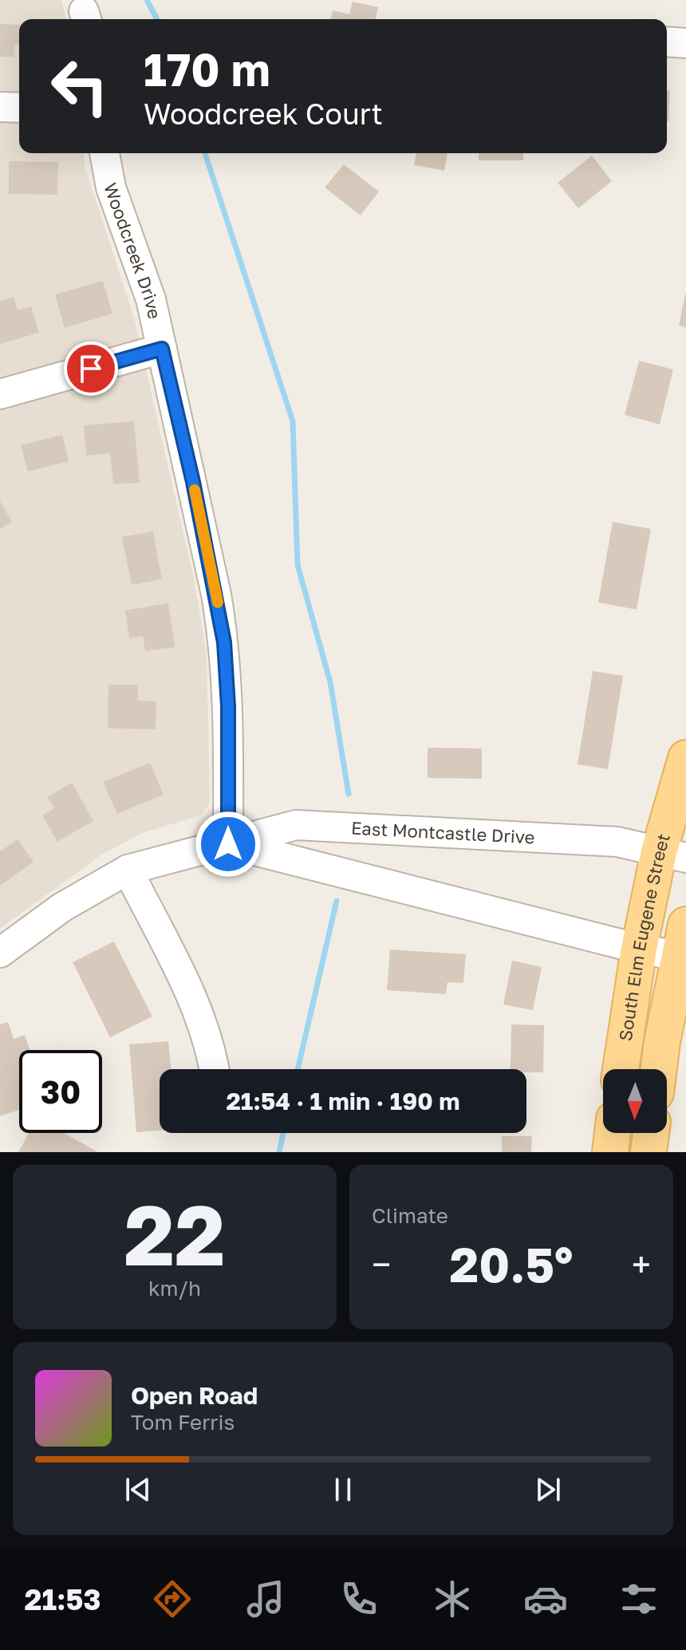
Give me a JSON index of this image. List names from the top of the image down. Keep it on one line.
{"streets":{"main road":["South Elm Eugene Street"],"street":["Woodcreek Drive","East Montcastle Drive"]},"crossings":[["Woodcreek Drive","East Montcastle Drive"],["East Montcastle Drive","South Elm Eugene Street"]],"north":"bottom","page":{"turn":["170 m","Woodcreek Court"],"limit":"30","trip":"21:54 · 1 min · 190 m","tile":[["22","km/h"],"Climate"],"heat":["−","20.5°","+"],"song":["Open Road","Tom Ferris"],"tabs":"21:53"}}
